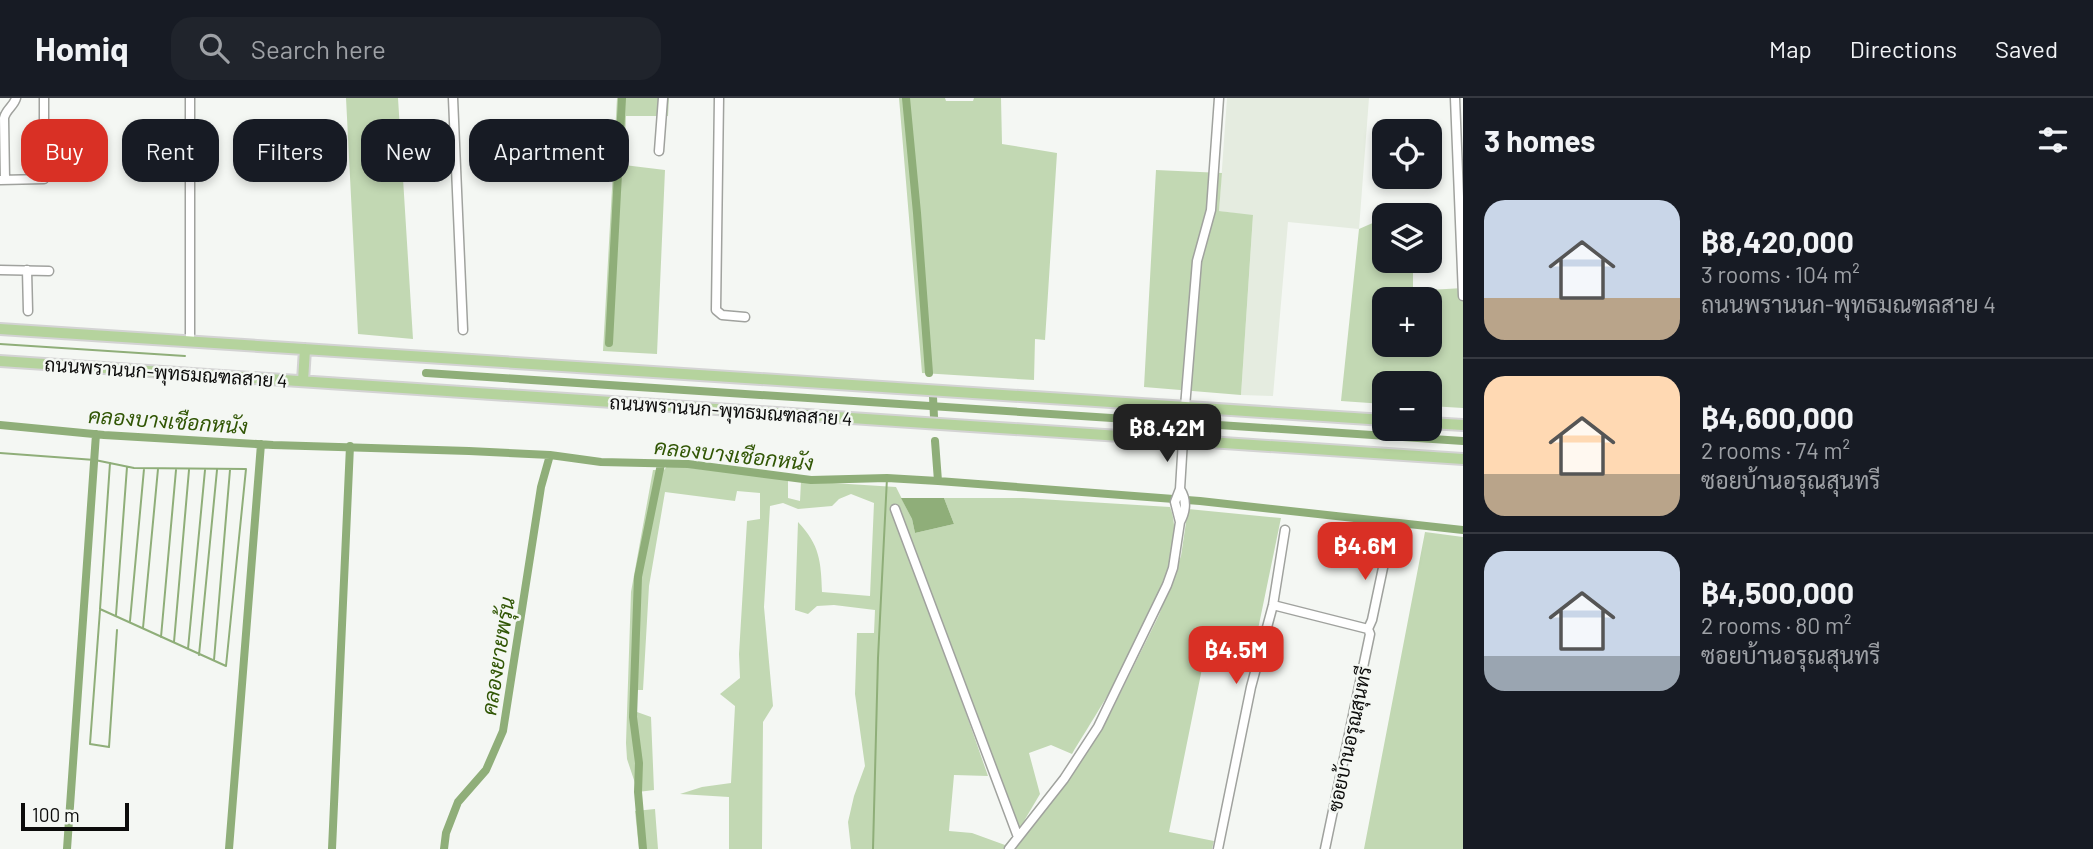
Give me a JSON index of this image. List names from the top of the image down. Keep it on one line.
{"streets":{"main road":["ถนนพรานนก-พุทธมณฑลสาย 4"],"street":["ซอยบ้านอรุณสุนทรี"]},"water":["คลองบางเชือกหนัง","คลองยายพรุ้น"],"scale_bar":"100 m","page":{"header":"Homiq","search":"Search here","nav":["Map","Directions","Saved"],"heading":"3 homes","map_buttons":["+","−"],"chip":["Buy","Rent","Filters","New","Apartment"],"list":[{"name":"฿8,420,000","note":"3 rooms · 104 m² · ถนนพรานนก-พุทธมณฑลสาย 4"},{"name":"฿4,600,000","note":"2 rooms · 74 m² · ซอยบ้านอรุณสุนทรี"},{"name":"฿4,500,000","note":"2 rooms · 80 m² · ซอยบ้านอรุณสุนทรี"}],"price":["฿8.42M","฿4.6M","฿4.5M"],"scale":"100 m"}}
